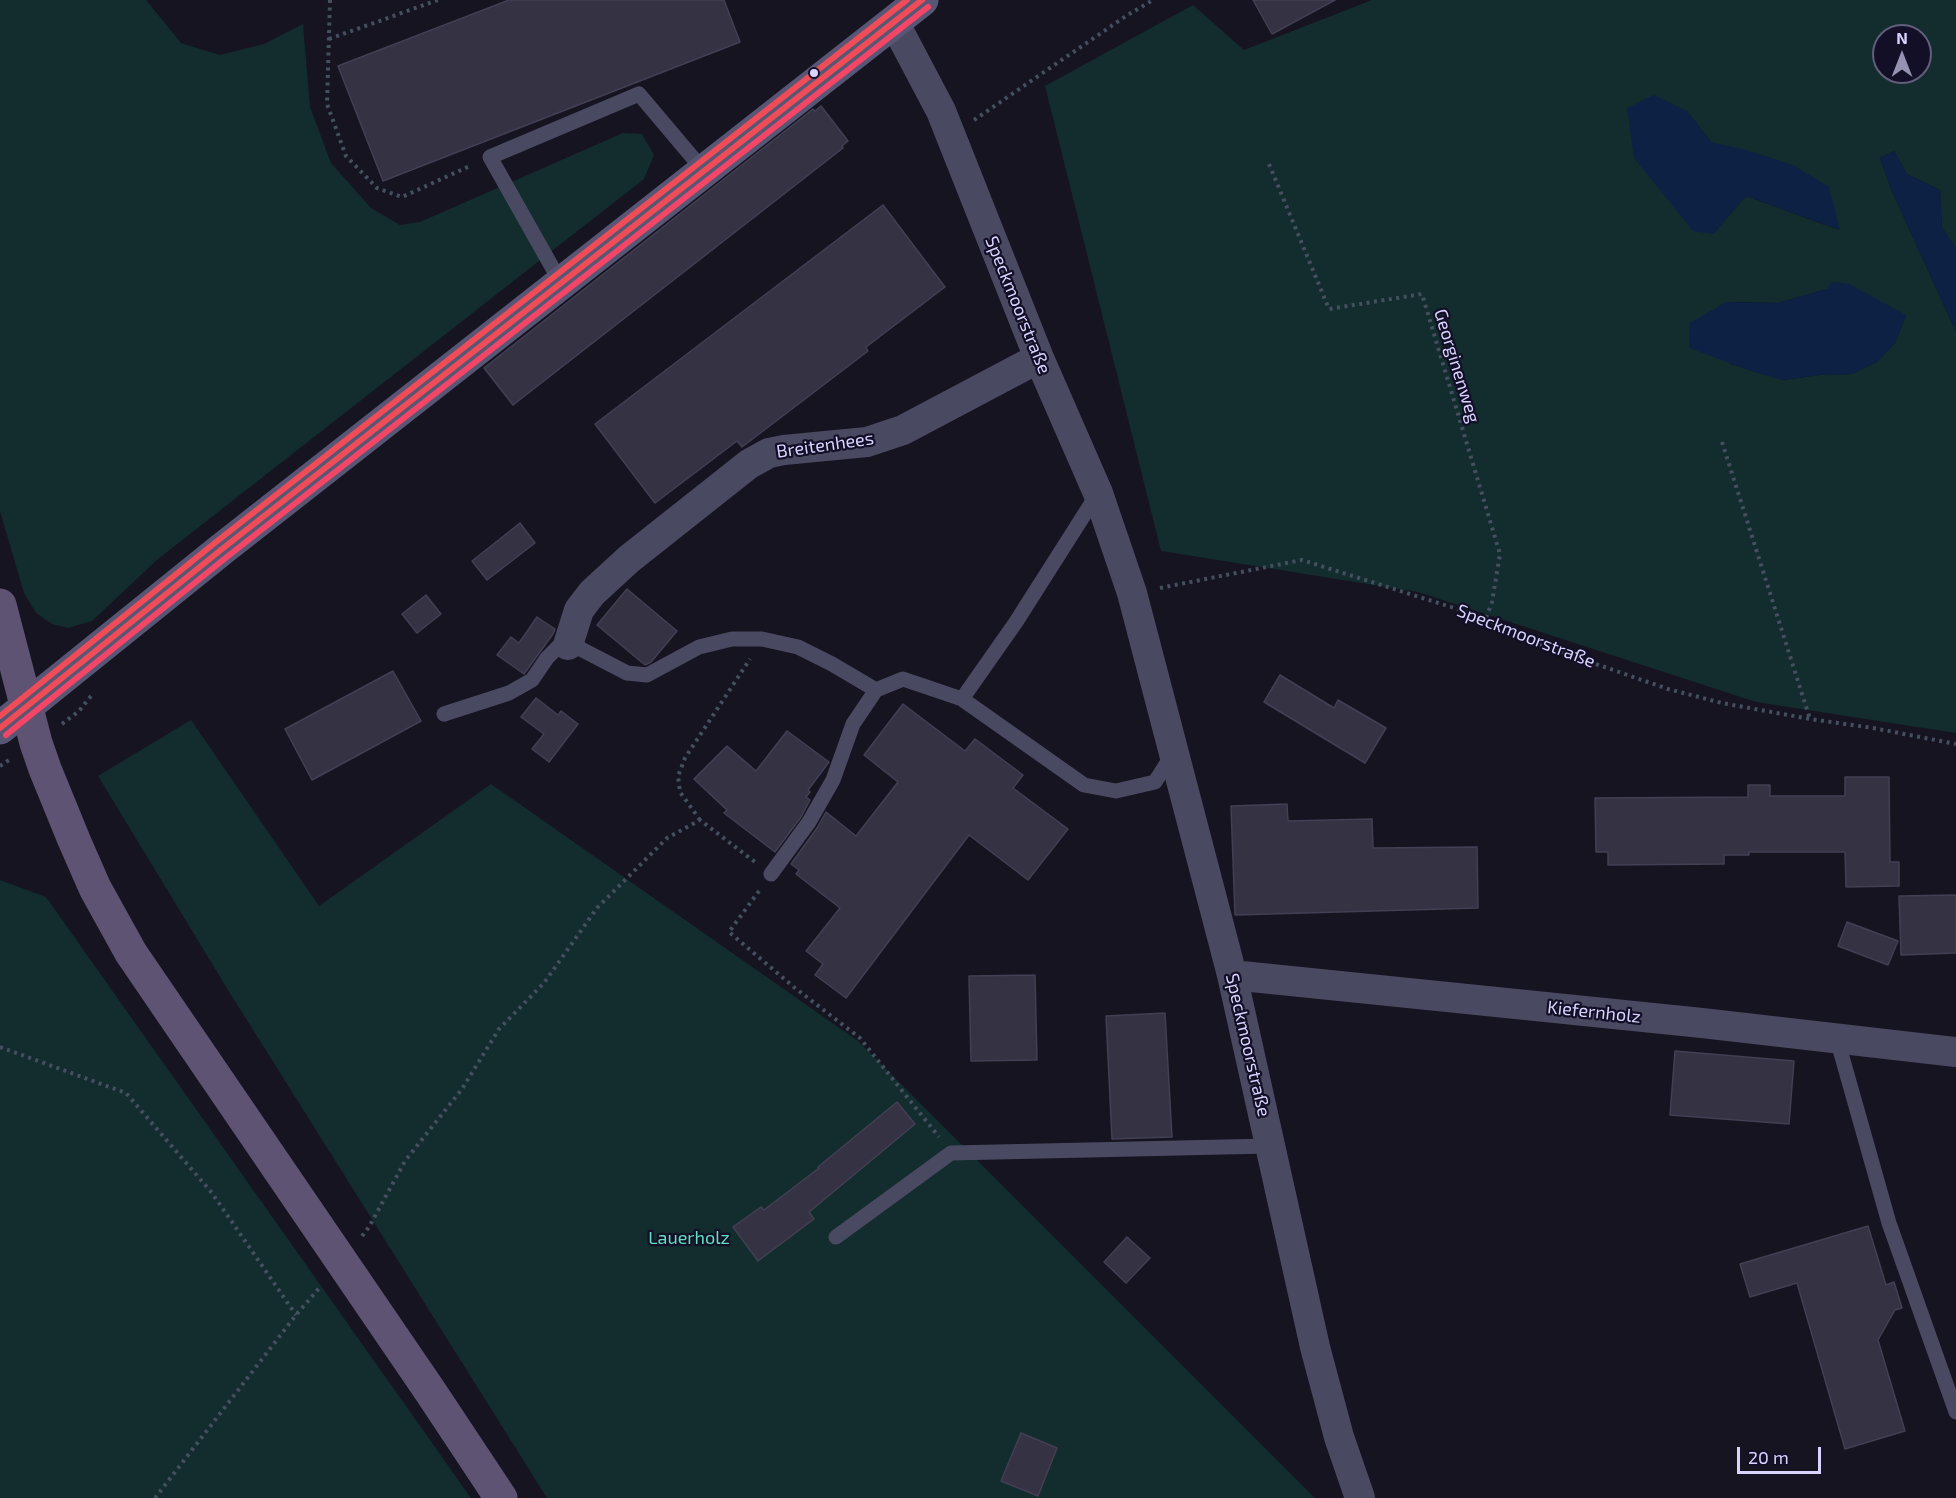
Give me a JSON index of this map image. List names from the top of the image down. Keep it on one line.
{"streets":{"street":["Speckmoorstraße","Breitenhees","Kiefernholz"],"path":["Georginenweg"]},"crossings":[["Speckmoorstraße","Georginenweg"],["Speckmoorstraße","Breitenhees"],["Speckmoorstraße","Kiefernholz"]],"parks":["Lauerholz"],"scale_bar":"20 m","north":"top"}
